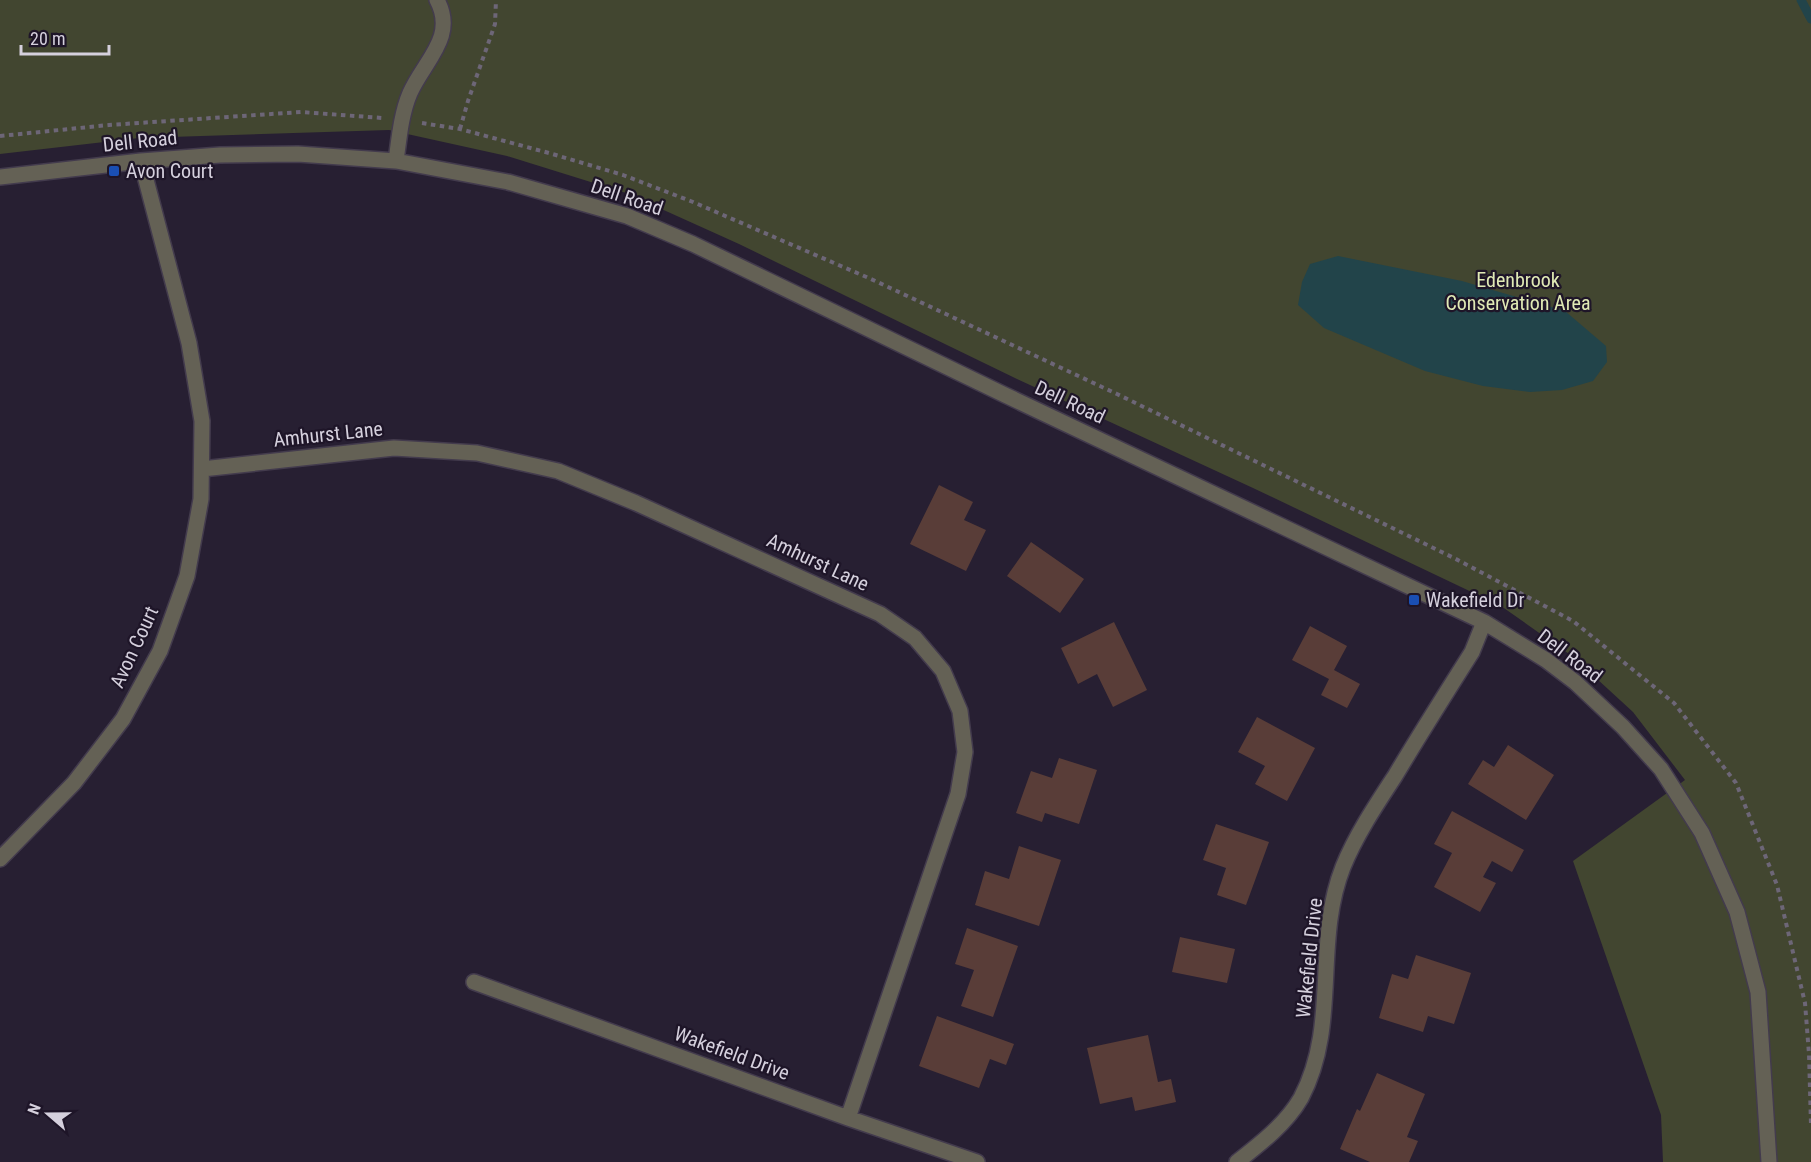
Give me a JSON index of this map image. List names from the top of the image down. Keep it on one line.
{"streets":{"street":["Dell Road","Amhurst Lane","Avon Court","Wakefield Drive"]},"crossings":[["Dell Road","Avon Court"],["Dell Road","Wakefield Drive"],["Amhurst Lane","Avon Court"],["Amhurst Lane","Wakefield Drive"]],"parks":["Edenbrook Conservation Area"],"places":{"transit":["Avon Court","Wakefield Dr"]},"scale_bar":"20 m","north":"left"}
